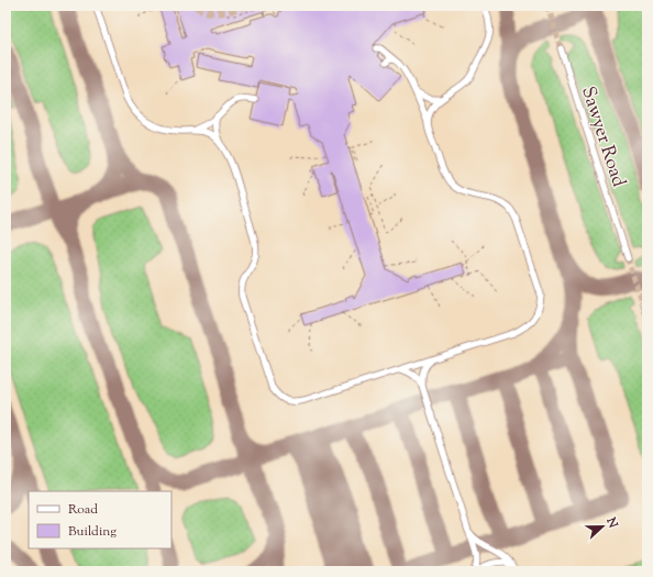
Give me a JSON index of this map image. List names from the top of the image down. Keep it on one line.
{"streets":{"street":["Sawyer Road"]},"legend":["Road","Building"],"north":"right"}
